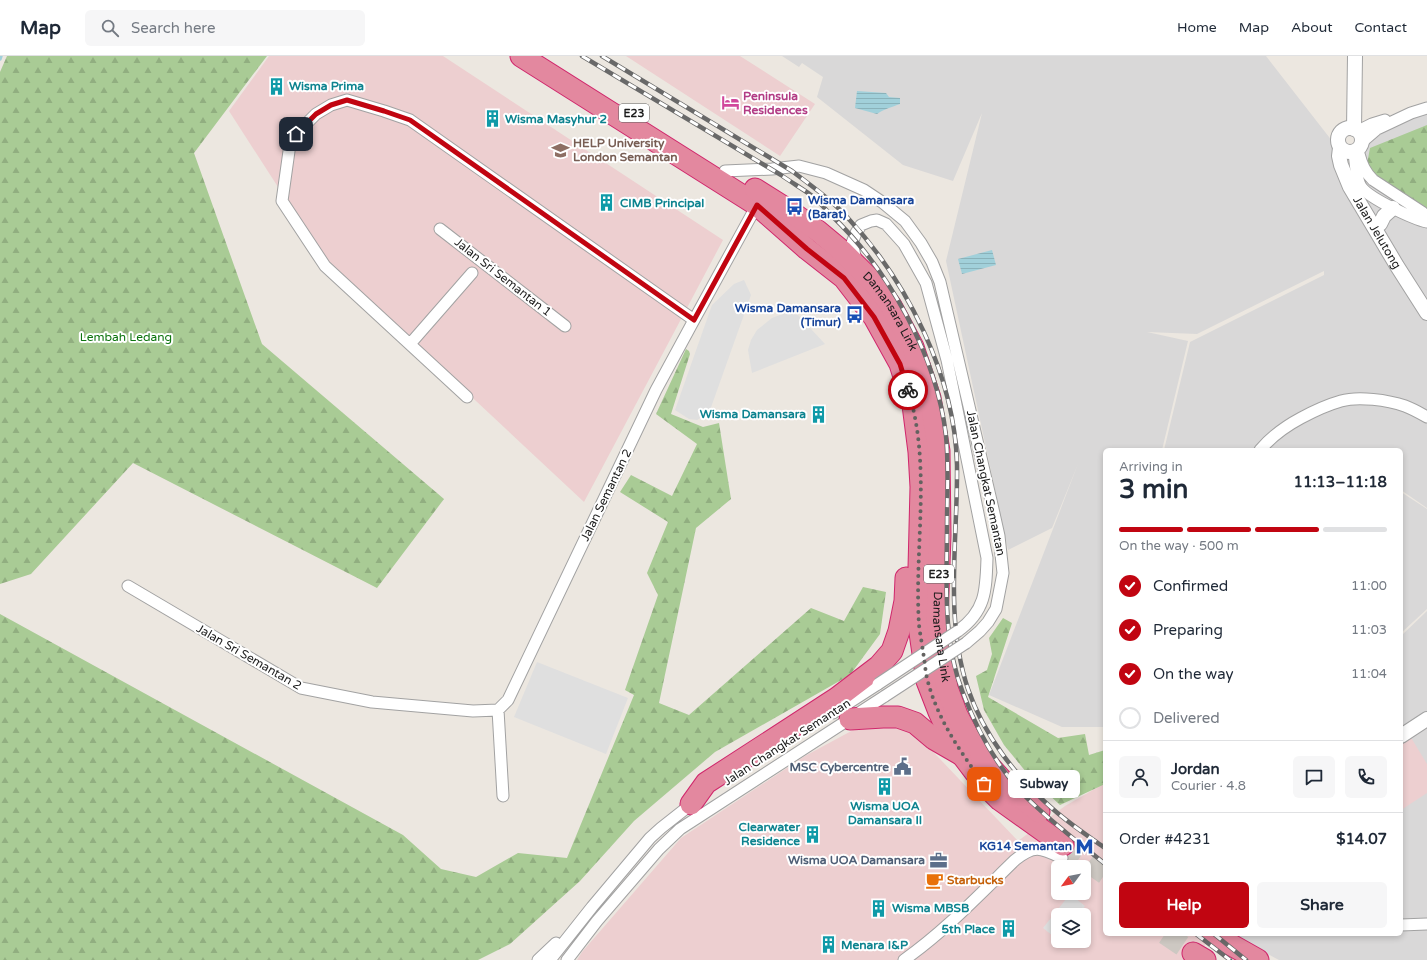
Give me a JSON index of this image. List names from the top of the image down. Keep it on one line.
{"streets":{"highway":["E23","Damansara Link"],"street":["Jalan Jelutong","Jalan Sri Semantan 1","Jalan Changkat Semantan","Jalan Semantan 2","Jalan Sri Semantan 2"]},"crossings":[["Damansara Link","Jalan Changkat Semantan"],["Damansara Link","Jalan Semantan 2"],["Jalan Semantan 2","Jalan Sri Semantan 2"]],"parks":["Lembah Ledang"],"places":{"building":["Wisma Prima","Wisma Masyhur 2","CIMB Principal","Wisma Damansara","Wisma UOA Damansara II","Clearwater Residence","Wisma MBSB","5th Place","Menara I&P"],"hotel":["Peninsula Residences"],"school or university":["HELP University London Semantan"],"bus stop":["Wisma Damansara (Barat)","Wisma Damansara (Timur)"],"public building":["MSC Cybercentre"],"other":["Subway"],"metro station":["KG14 Semantan"],"office":["Wisma UOA Damansara"],"cafe":["Starbucks"]},"north":"bottom left","page":{"header":"Map","search":"Search here","nav":["Home","Map","About","Contact"],"heading":["3 min","Arriving in","11:13–11:18"],"panel":["Jordan","Courier · 4.8","Order #4231","$14.07"],"bar":"On the way · 500 m","list":[["Confirmed","11:00"],["Preparing","11:03"],["On the way","11:04"],"Delivered"],"bubble":"Subway","buttons":["Help","Share"]}}
